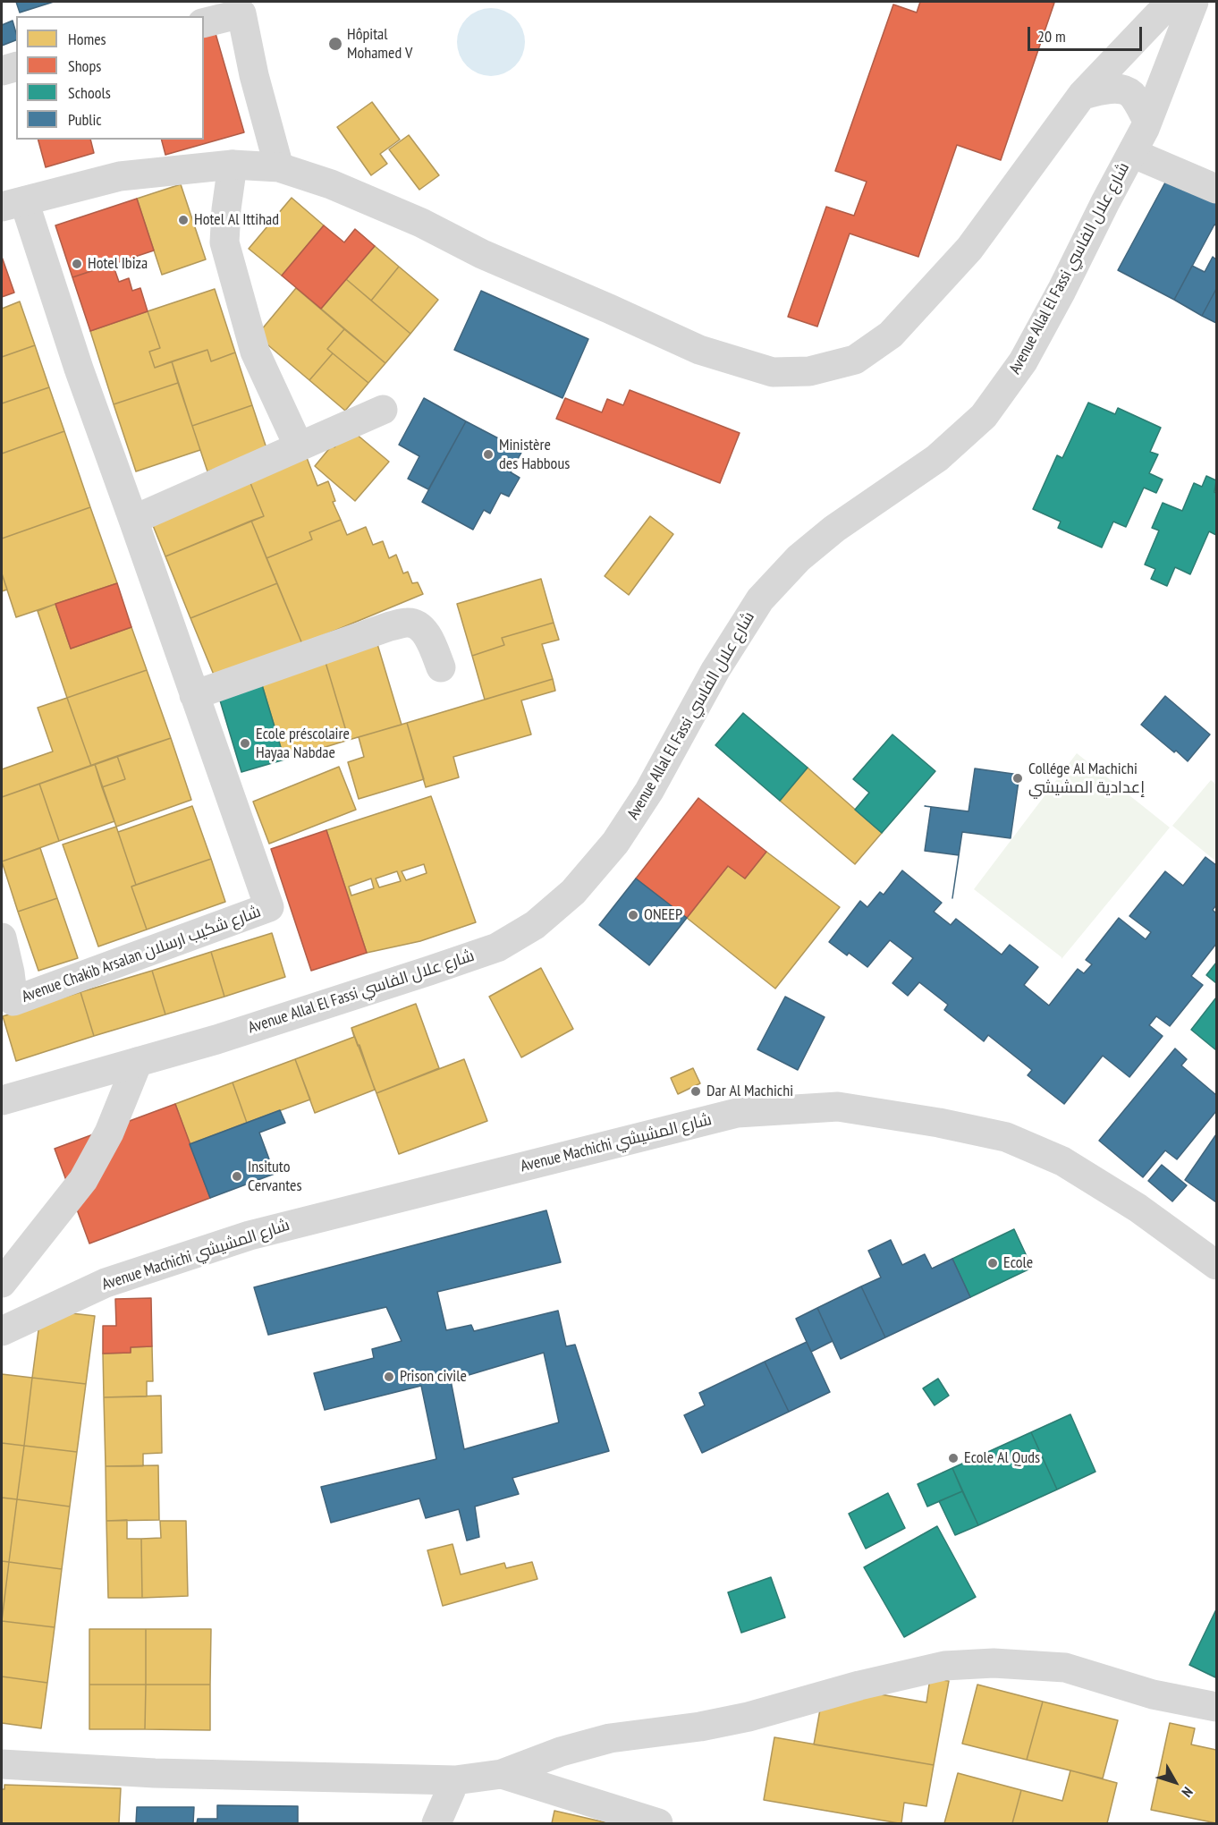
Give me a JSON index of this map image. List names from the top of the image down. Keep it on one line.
{"streets":{"street":["Avenue Allal El Fassi شارع علال الفاسي","Avenue Chakib Arsalan شارع شكيب ارسلان","Avenue Machichi شارع المشيشي"]},"places":["Hôpital Mohamed V","Hotel Al Ittihad","Hotel Ibiza","Ministère des Habbous","Ecole préscolaire Hayaa Nabdae","Collége Al Machichi إعدادية المشيشي","ONEEP","Dar Al Machichi","Insituto Cervantes","Ecole","Prison civile","Ecole Al Quds"],"legend":["Homes","Shops","Schools","Public"],"scale_bar":"20 m","north":"bottom right"}
